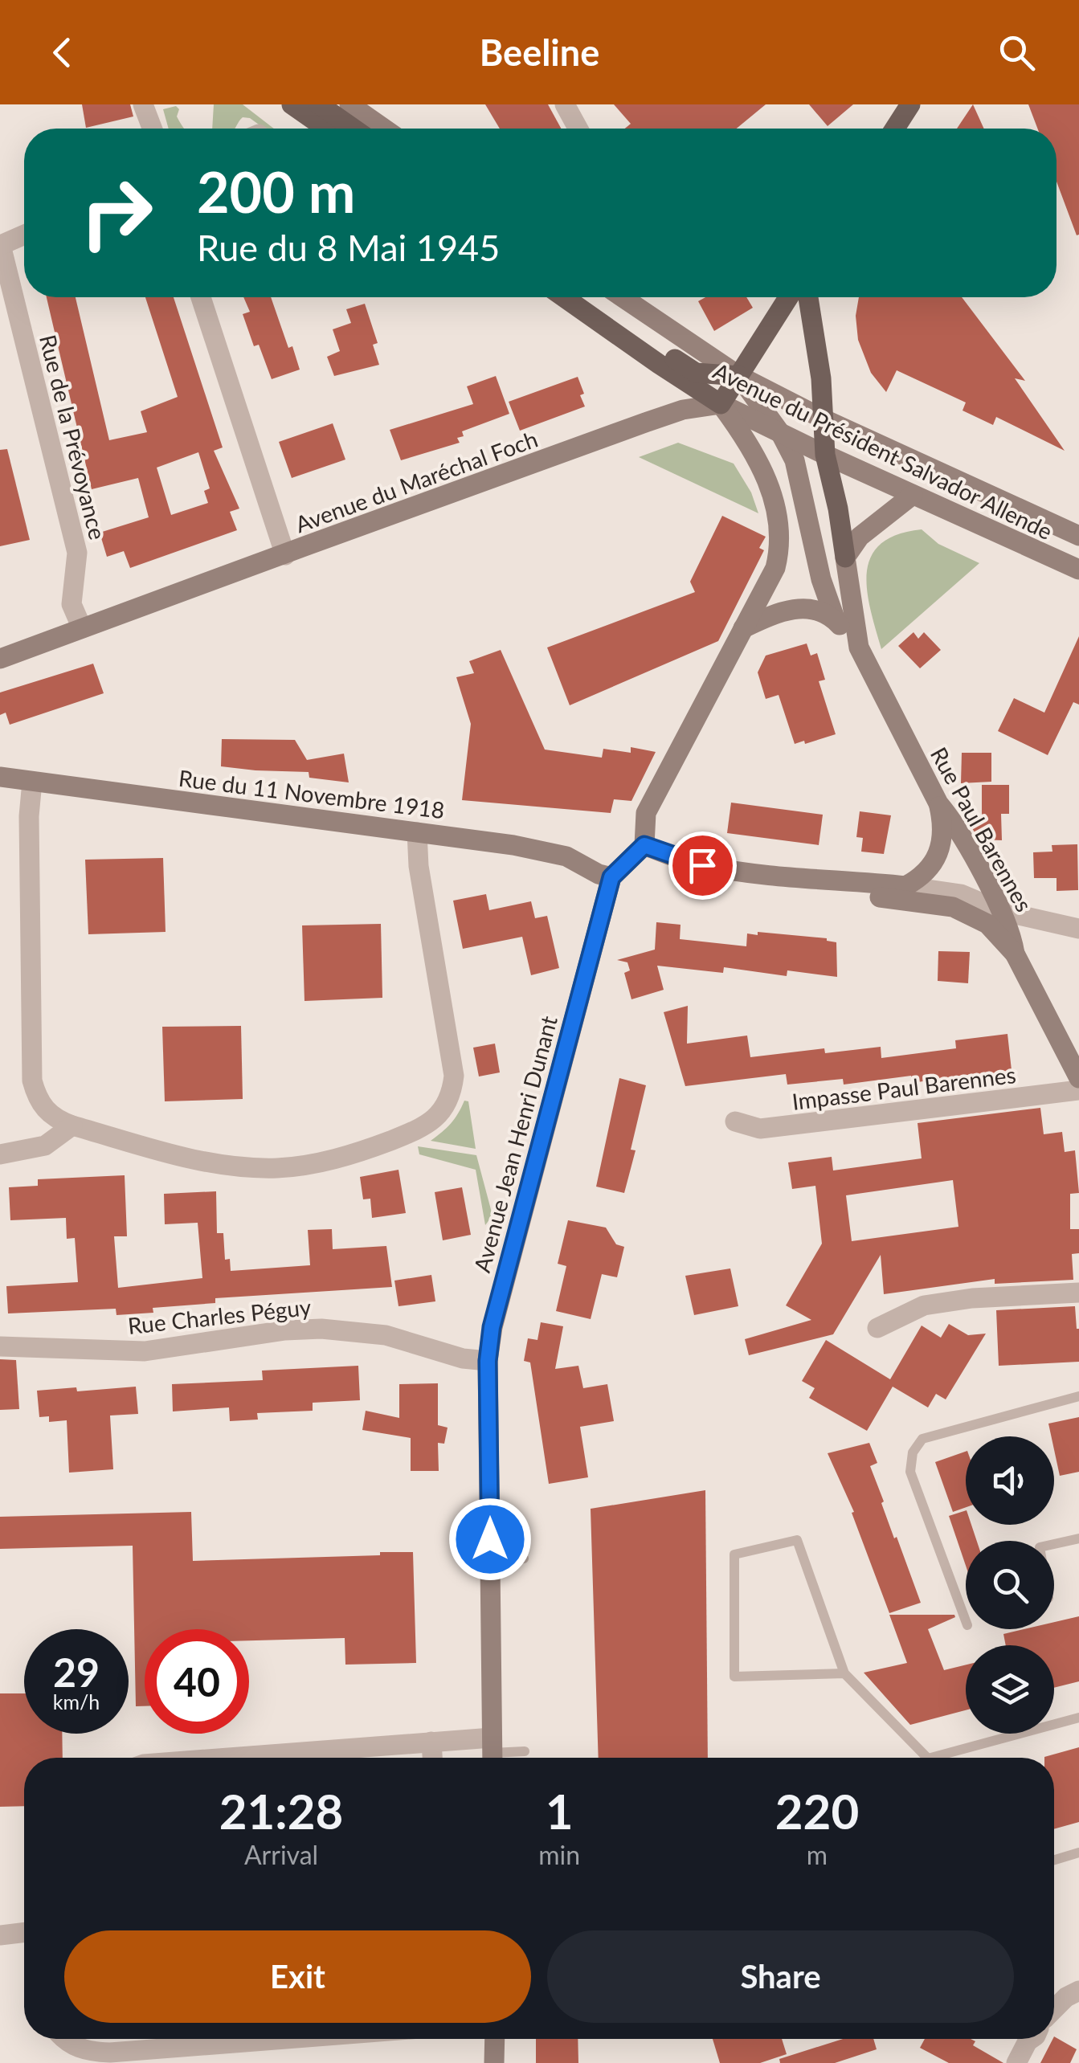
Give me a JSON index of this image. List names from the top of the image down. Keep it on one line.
{"streets":{"main road":["Avenue du Président Salvador Allende"],"street":["Rue de la Prévoyance","Avenue du Maréchal Foch","Rue du 11 Novembre 1918","Rue Paul Barennes","Impasse Paul Barennes","Avenue Jean Henri Dunant","Rue Charles Péguy"]},"crossings":[["Rue de la Prévoyance","Avenue du Maréchal Foch"],["Avenue du Président Salvador Allende","Avenue du Maréchal Foch"],["Rue du 11 Novembre 1918","Avenue Jean Henri Dunant"],["Avenue Jean Henri Dunant","Rue Charles Péguy"]],"page":{"header":"Beeline","turn":["200 m","Rue du 8 Mai 1945"],"speed":"29 km/h","limit":"40","eta":["21:28","Arrival","1","min","220","m"],"buttons":["Exit","Share"]}}
